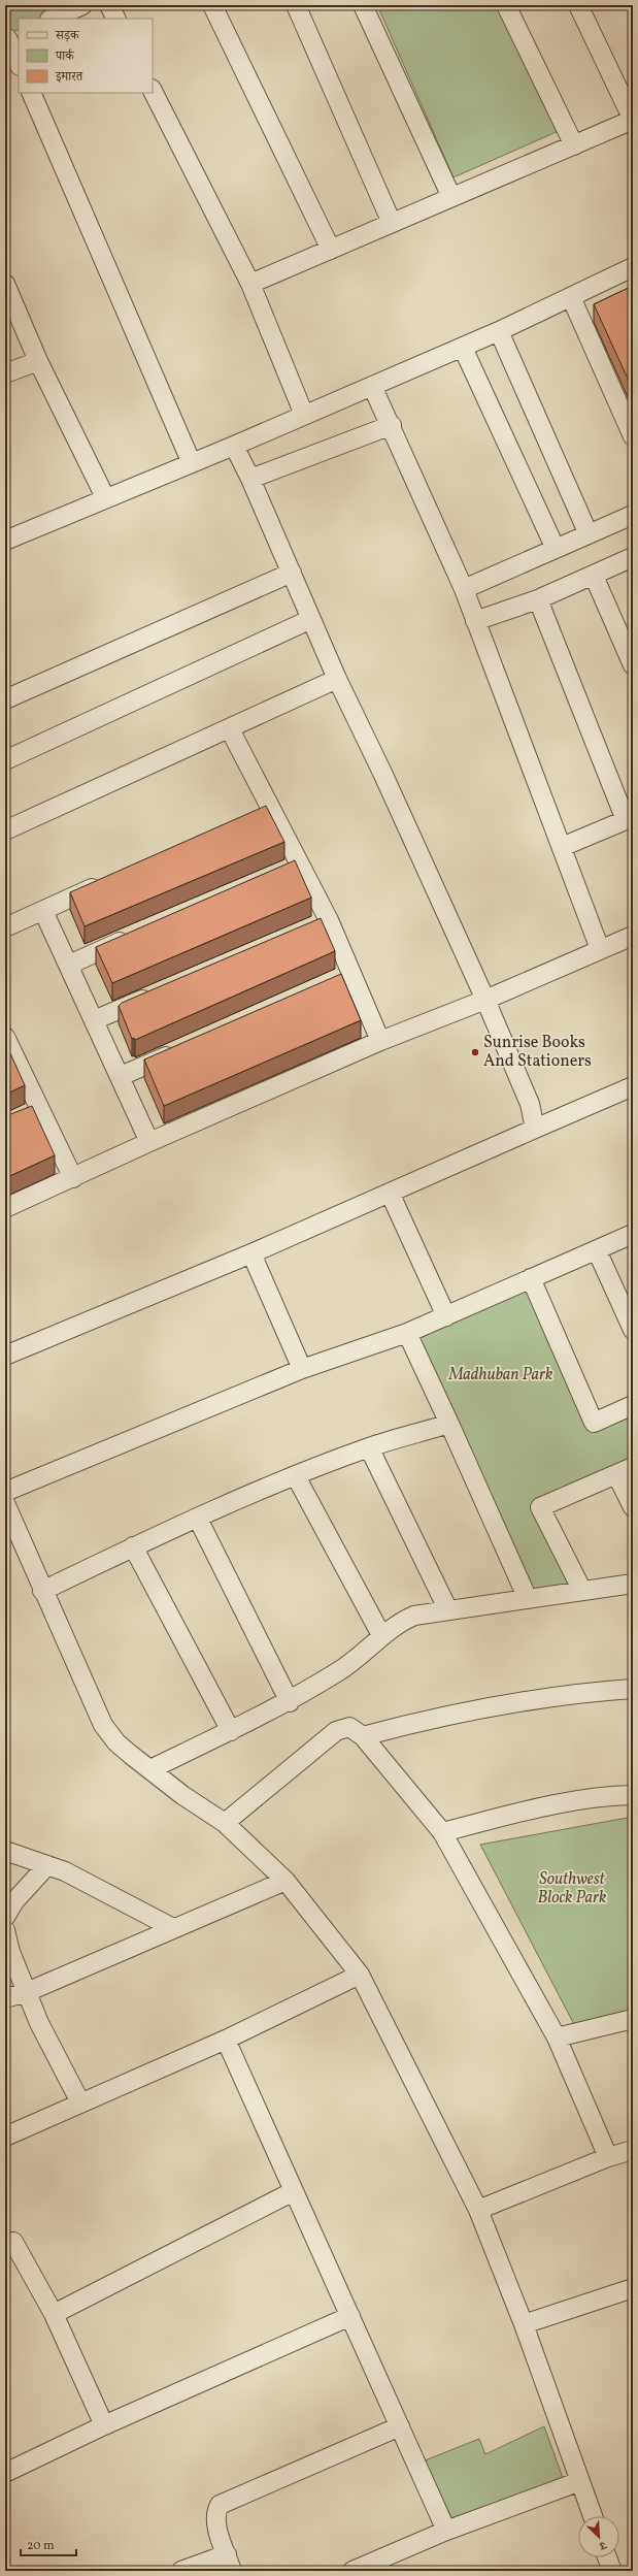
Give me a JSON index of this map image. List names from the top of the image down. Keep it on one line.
{"parks":["Madhuban Park","Southwest Block Park"],"places":["Sunrise Books And Stationers"],"legend":["सड़क","पार्क","इमारत"],"scale_bar":"20 m","north":"bottom right"}
